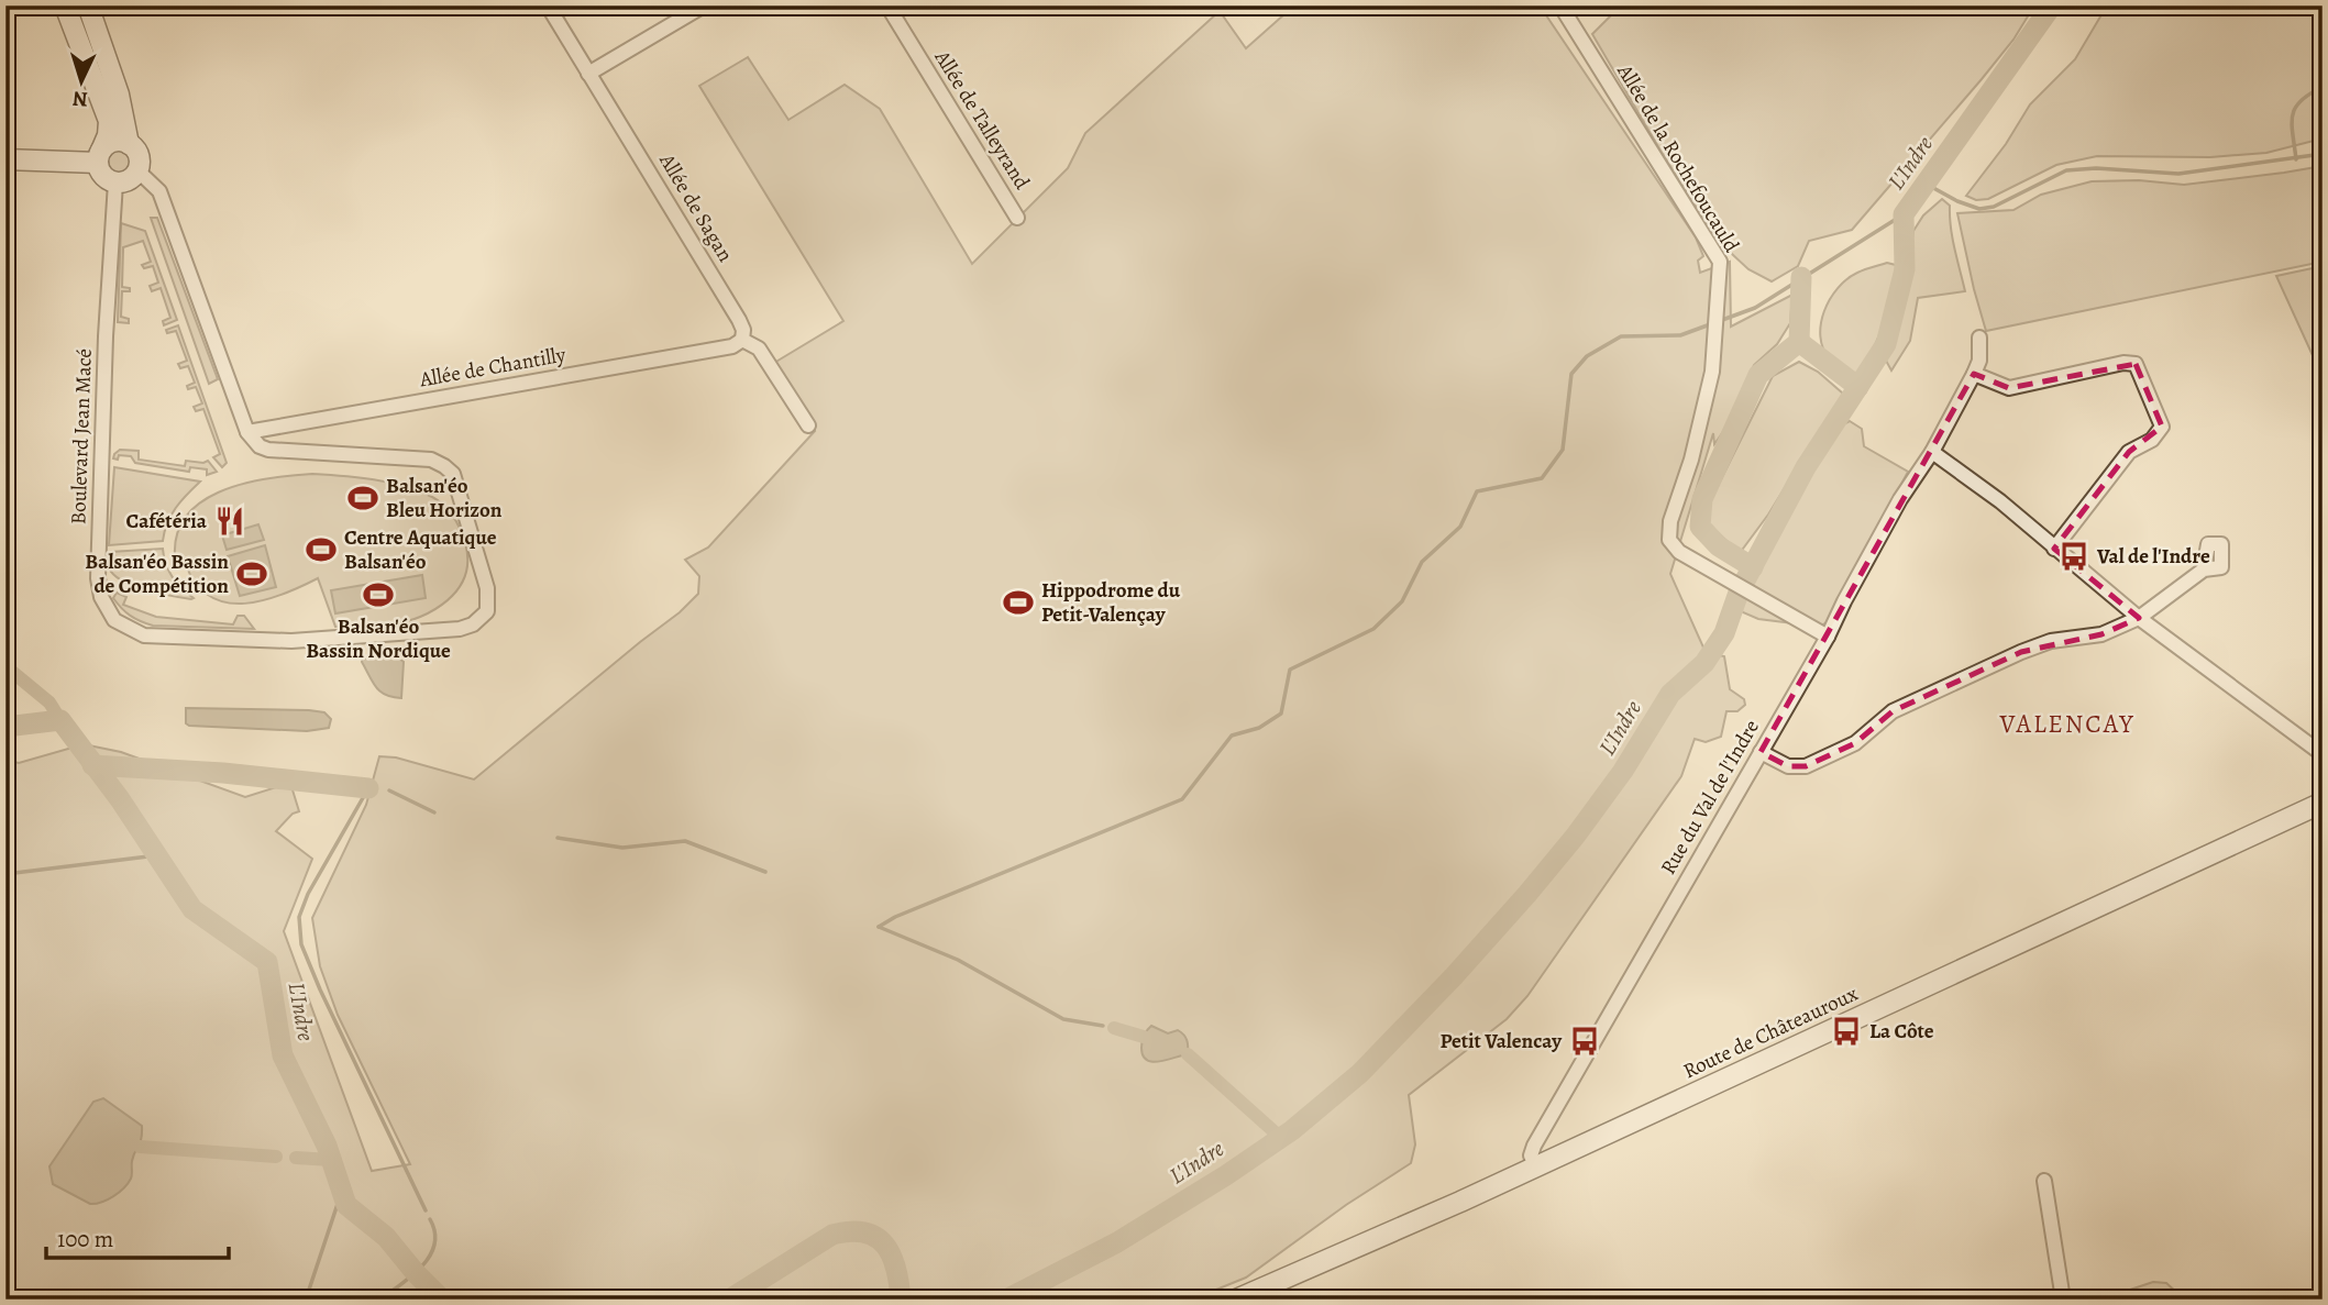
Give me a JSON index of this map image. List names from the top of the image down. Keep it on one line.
{"streets":{"street":["Allée de Talleyrand","Allée de la Rochefoucauld","Allée de Sagan","Allée de Chantilly","Boulevard Jean Macé","Rue du Val de l'Indre","Route de Châteauroux"]},"crossings":[["Allée de la Rochefoucauld","Rue du Val de l'Indre"],["Allée de Sagan","Allée de Chantilly"],["Allée de Chantilly","Boulevard Jean Macé"],["Rue du Val de l'Indre","Route de Châteauroux"]],"districts":["VALENCAY"],"water":["L'Indre"],"places":{"sports":["Balsan'éo Bleu Horizon","Centre Aquatique Balsan'éo","Balsan'éo Bassin de Compétition","Balsan'éo Bassin Nordique","Hippodrome du Petit-Valençay"],"restaurant":["Cafétéria"],"bus stop":["Val de l'Indre","La Côte","Petit Valencay"]},"scale_bar":"100 m","north":"bottom"}
